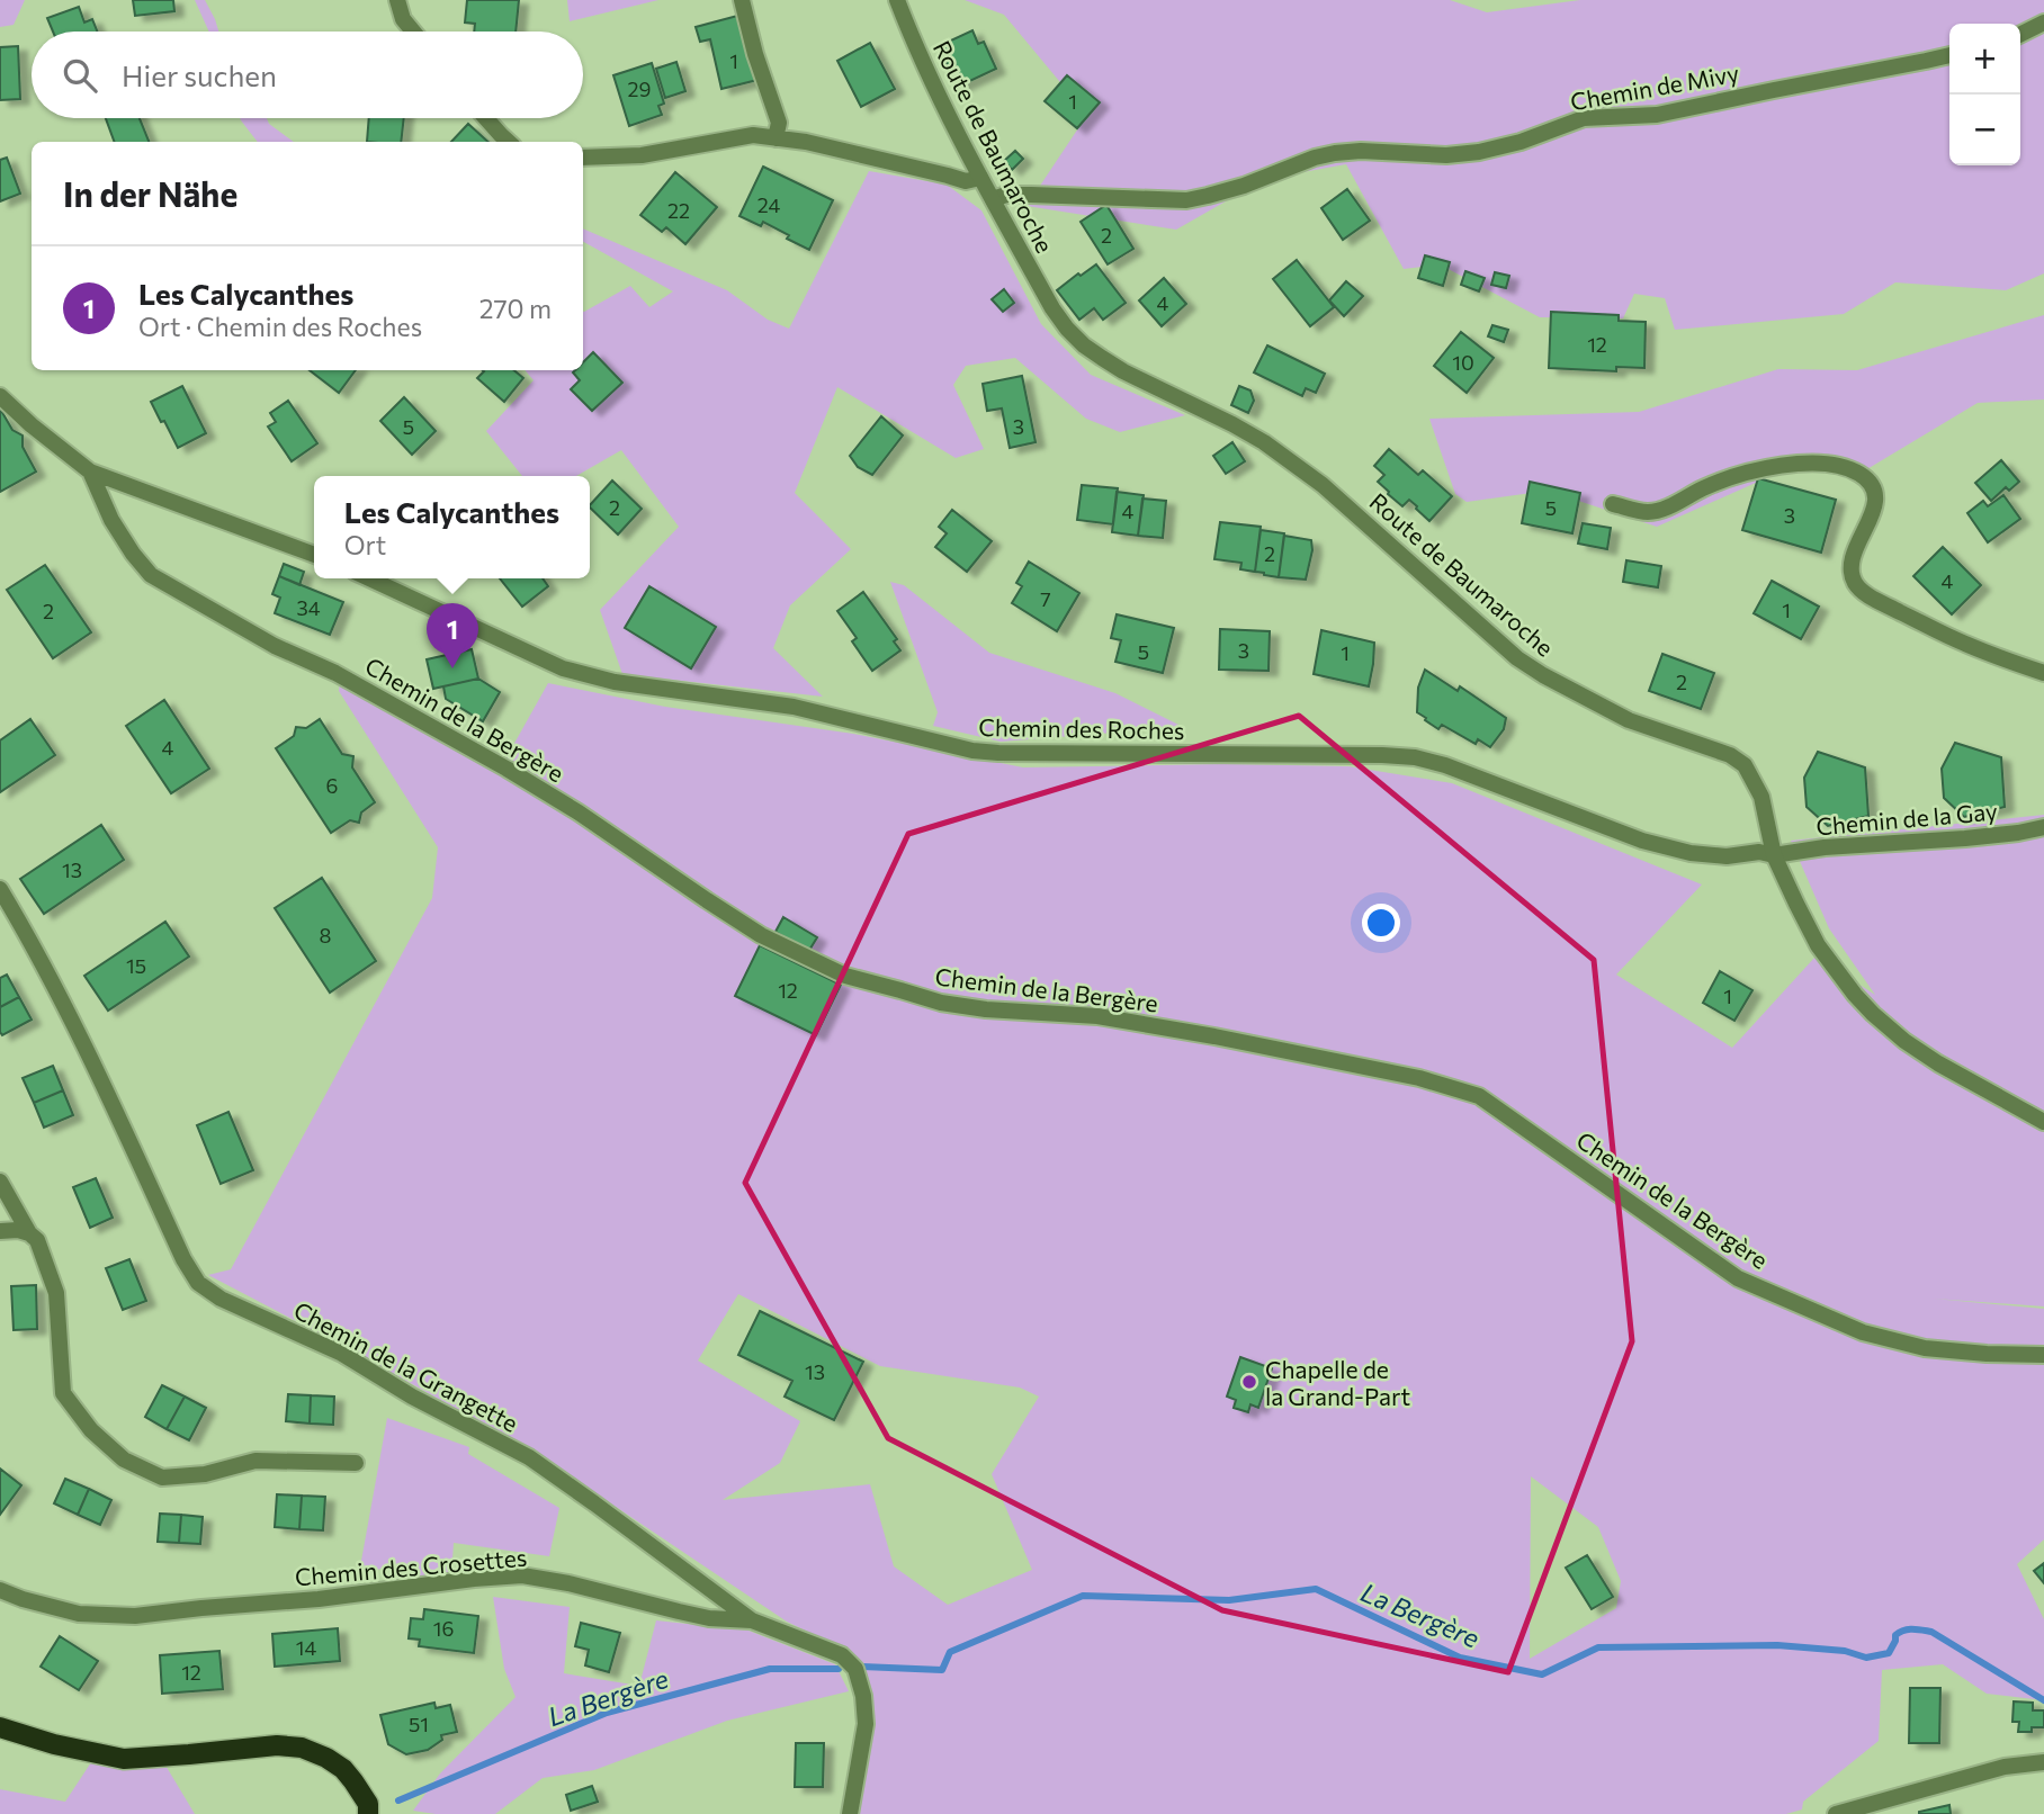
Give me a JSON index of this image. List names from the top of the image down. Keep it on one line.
{"streets":{"street":["Chemin de Mivy","Route de Baumaroche","Chemin de la Bergère","Chemin des Roches","Chemin de la Gay","Chemin de la Grangette","Chemin des Crosettes"]},"crossings":[["Chemin de Mivy","Route de Baumaroche"],["Route de Baumaroche","Chemin des Roches"],["Route de Baumaroche","Chemin de la Gay"],["Chemin des Roches","Chemin de la Gay"],["Chemin de la Grangette","Chemin des Crosettes"]],"water":["La Bergère"],"places":["Chapelle de la Grand-Part"],"house_numbers":["1","29","1","24","22","2","4","12","10","5","3","2","5","4","3","2","4","7","34","1","2","3","5","1","2","4","6","13","8","15","12","1","13","16","14","12","51"],"page":{"map_buttons":["+","−"],"search":"Hier suchen","heading":"In der Nähe","list":[{"mark":"1","name":"Les Calycanthes","note":"Ort · Chemin des Roches","value":"270 m"}],"popup":["Les Calycanthes","Ort"],"pins":"1"}}
